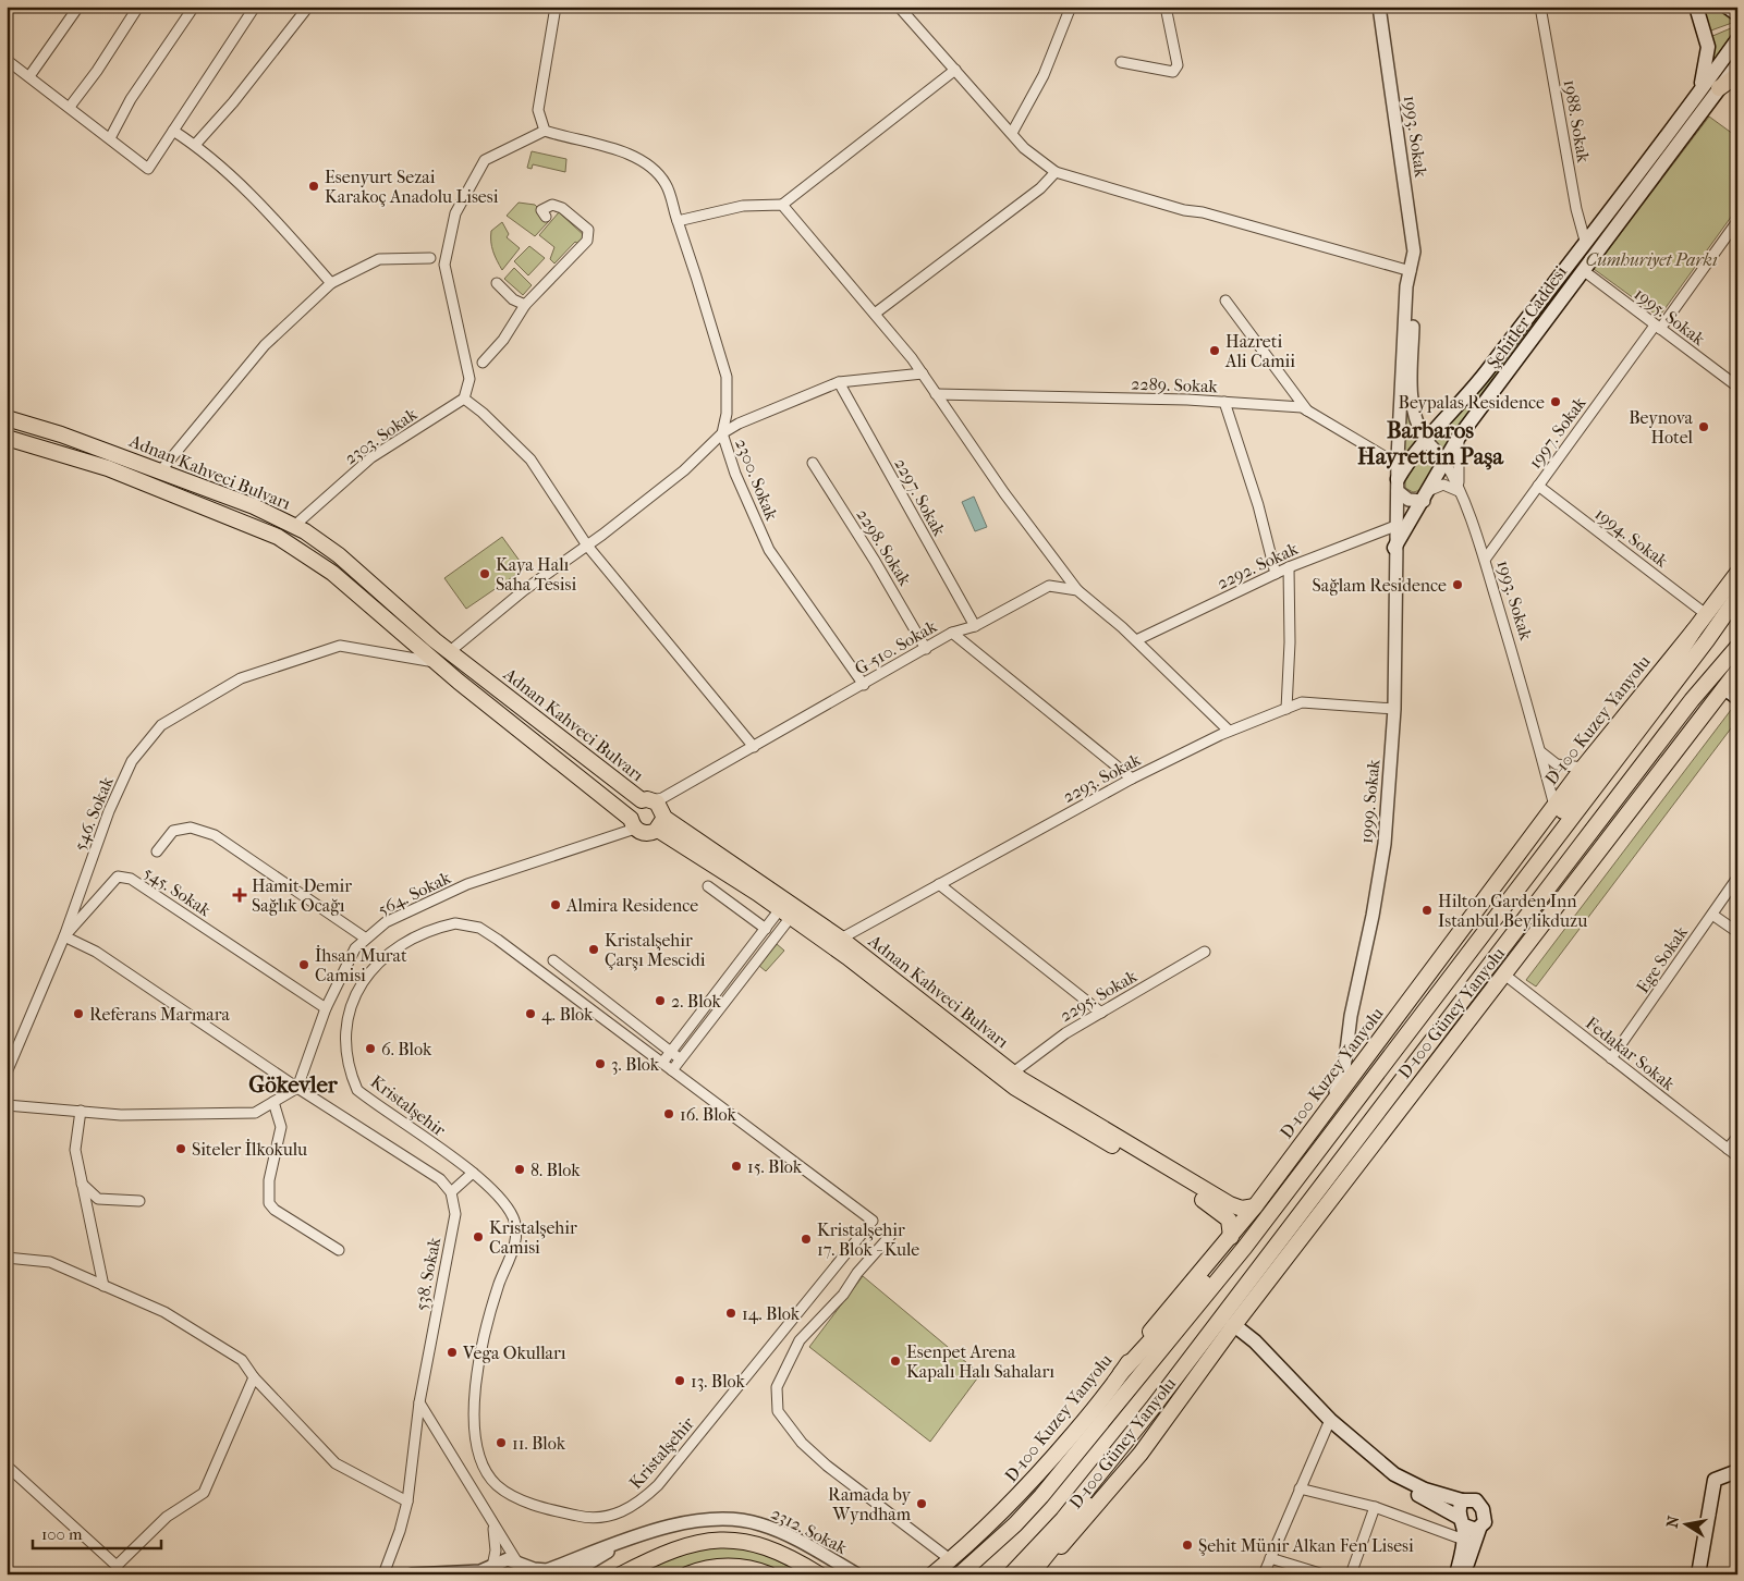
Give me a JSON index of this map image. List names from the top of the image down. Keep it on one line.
{"streets":{"main road":["Şehitler Caddesi","Adnan Kahveci Bulvarı","D-100 Kuzey Yanyolu","D-100 Güney Yanyolu"],"street":["1988. Sokak","1993. Sokak","1995. Sokak","2289. Sokak","1997. Sokak","2303. Sokak","2300. Sokak","2297. Sokak","1994. Sokak","2298. Sokak","2292. Sokak","G-510. Sokak","2293. Sokak","1999. Sokak","546. Sokak","545. Sokak","564. Sokak","Ege Sokak","2295. Sokak","Fedakar Sokak","Kristalşehir","538. Sokak","2312. Sokak"]},"crossings":[["1988. Sokak","Şehitler Caddesi"],["1993. Sokak","Şehitler Caddesi"],["1993. Sokak","2289. Sokak"],["1993. Sokak","1997. Sokak"],["1993. Sokak","D-100 Kuzey Yanyolu"],["1993. Sokak","1999. Sokak"],["1995. Sokak","Şehitler Caddesi"],["1995. Sokak","1997. Sokak"],["Şehitler Caddesi","1999. Sokak"],["1997. Sokak","1994. Sokak"],["2303. Sokak","Adnan Kahveci Bulvarı"],["Adnan Kahveci Bulvarı","G-510. Sokak"],["Adnan Kahveci Bulvarı","D-100 Kuzey Yanyolu"],["Adnan Kahveci Bulvarı","2293. Sokak"],["Adnan Kahveci Bulvarı","546. Sokak"],["Adnan Kahveci Bulvarı","564. Sokak"],["Adnan Kahveci Bulvarı","2295. Sokak"],["2300. Sokak","2297. Sokak"],["2300. Sokak","G-510. Sokak"],["1994. Sokak","D-100 Kuzey Yanyolu"],["2298. Sokak","G-510. Sokak"],["2292. Sokak","1999. Sokak"],["G-510. Sokak","2293. Sokak"],["G-510. Sokak","564. Sokak"],["D-100 Kuzey Yanyolu","1999. Sokak"],["2293. Sokak","1999. Sokak"],["546. Sokak","545. Sokak"],["545. Sokak","564. Sokak"],["Ege Sokak","Fedakar Sokak"],["D-100 Güney Yanyolu","Fedakar Sokak"]],"districts":["Barbaros Hayrettin Paşa","Gökevler"],"parks":["Cumhuriyet Parkı"],"places":{"other":["Esenyurt Sezai Karakoç Anadolu Lisesi","Hazreti Ali Camii","Beypalas Residence","Beynova Hotel","Kaya Halı Saha Tesisi","Sağlam Residence","Almira Residence","Hilton Garden Inn Istanbul Beylikduzu","Kristalşehir Çarşı Mescidi","İhsan Murat Camisi","2. Blok","Referans Marmara","4. Blok","6. Blok","3. Blok","16. Blok","Siteler İlkokulu","15. Blok","8. Blok","Kristalşehir Camisi","Kristalşehir 17. Blok - Kule","14. Blok","Vega Okulları","Esenpet Arena Kapalı Halı Sahaları","13. Blok","11. Blok","Ramada by Wyndham","Şehit Münir Alkan Fen Lisesi"],"health":["Hamit Demir Sağlık Ocağı"]},"scale_bar":"100 m","north":"left"}
